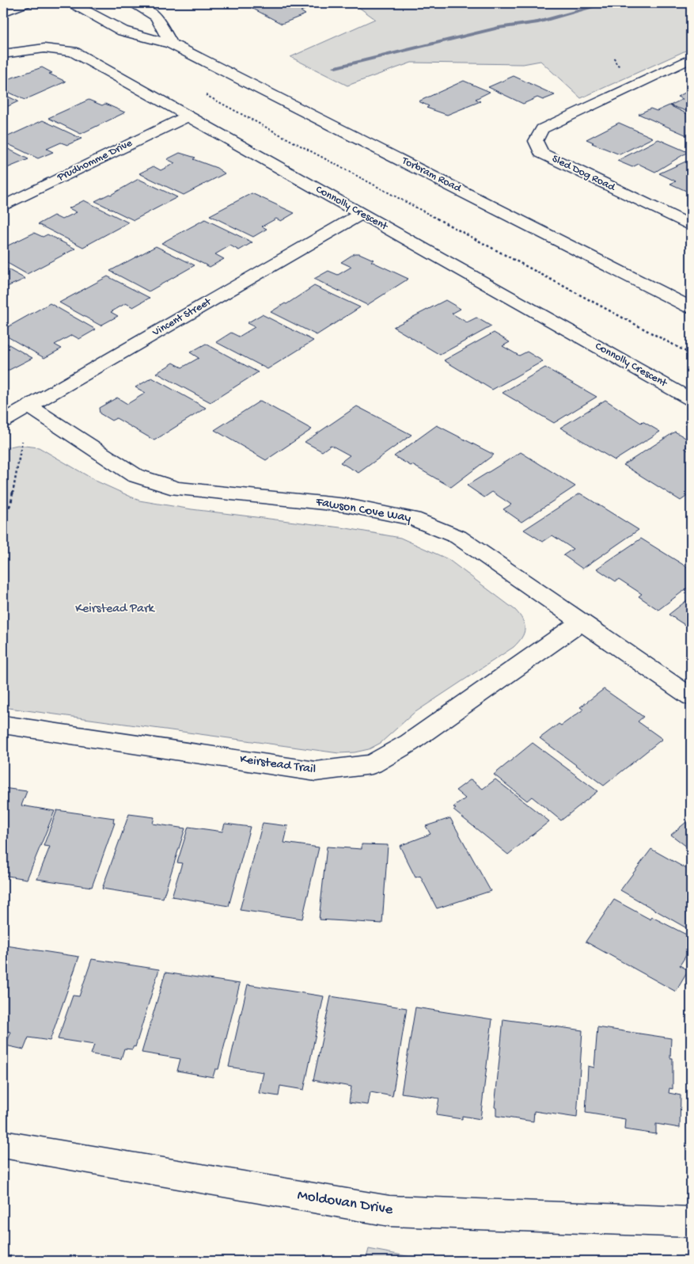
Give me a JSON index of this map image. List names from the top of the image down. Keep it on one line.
{"streets":{"street":["Prudhomme Drive","Sled Dog Road","Torbram Road","Connolly Crescent","Vincent Street","Fawson Cove Way","Keirstead Trail","Moldovan Drive"]},"crossings":[["Prudhomme Drive","Connolly Crescent"],["Connolly Crescent","Vincent Street"],["Vincent Street","Fawson Cove Way"],["Fawson Cove Way","Keirstead Trail"]],"parks":["Keirstead Park"]}
